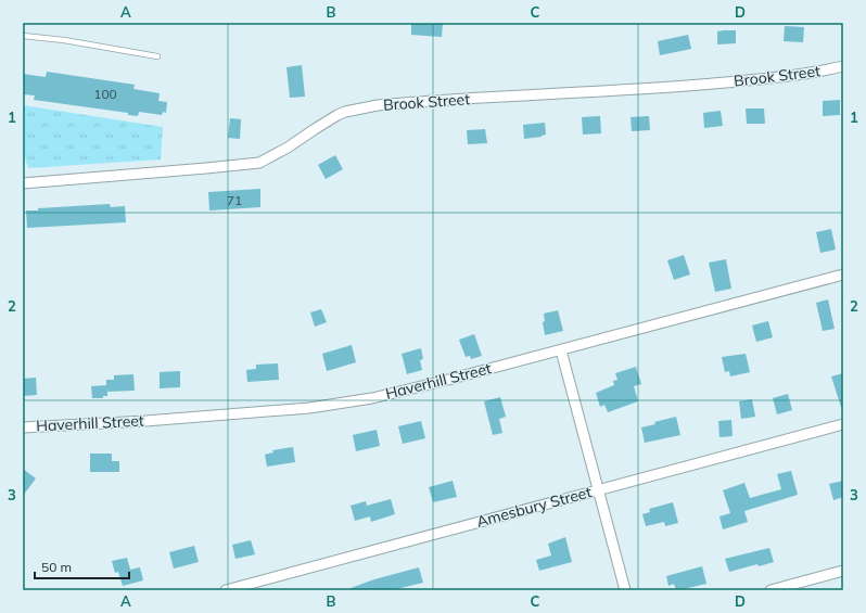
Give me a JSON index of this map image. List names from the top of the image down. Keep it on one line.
{"streets":{"street":["Brook Street","Haverhill Street","Amesbury Street"]},"house_numbers":["100","71"],"scale_bar":"50 m","grid":{"columns":["A","B","C","D"],"rows":["1","2","3"]}}
